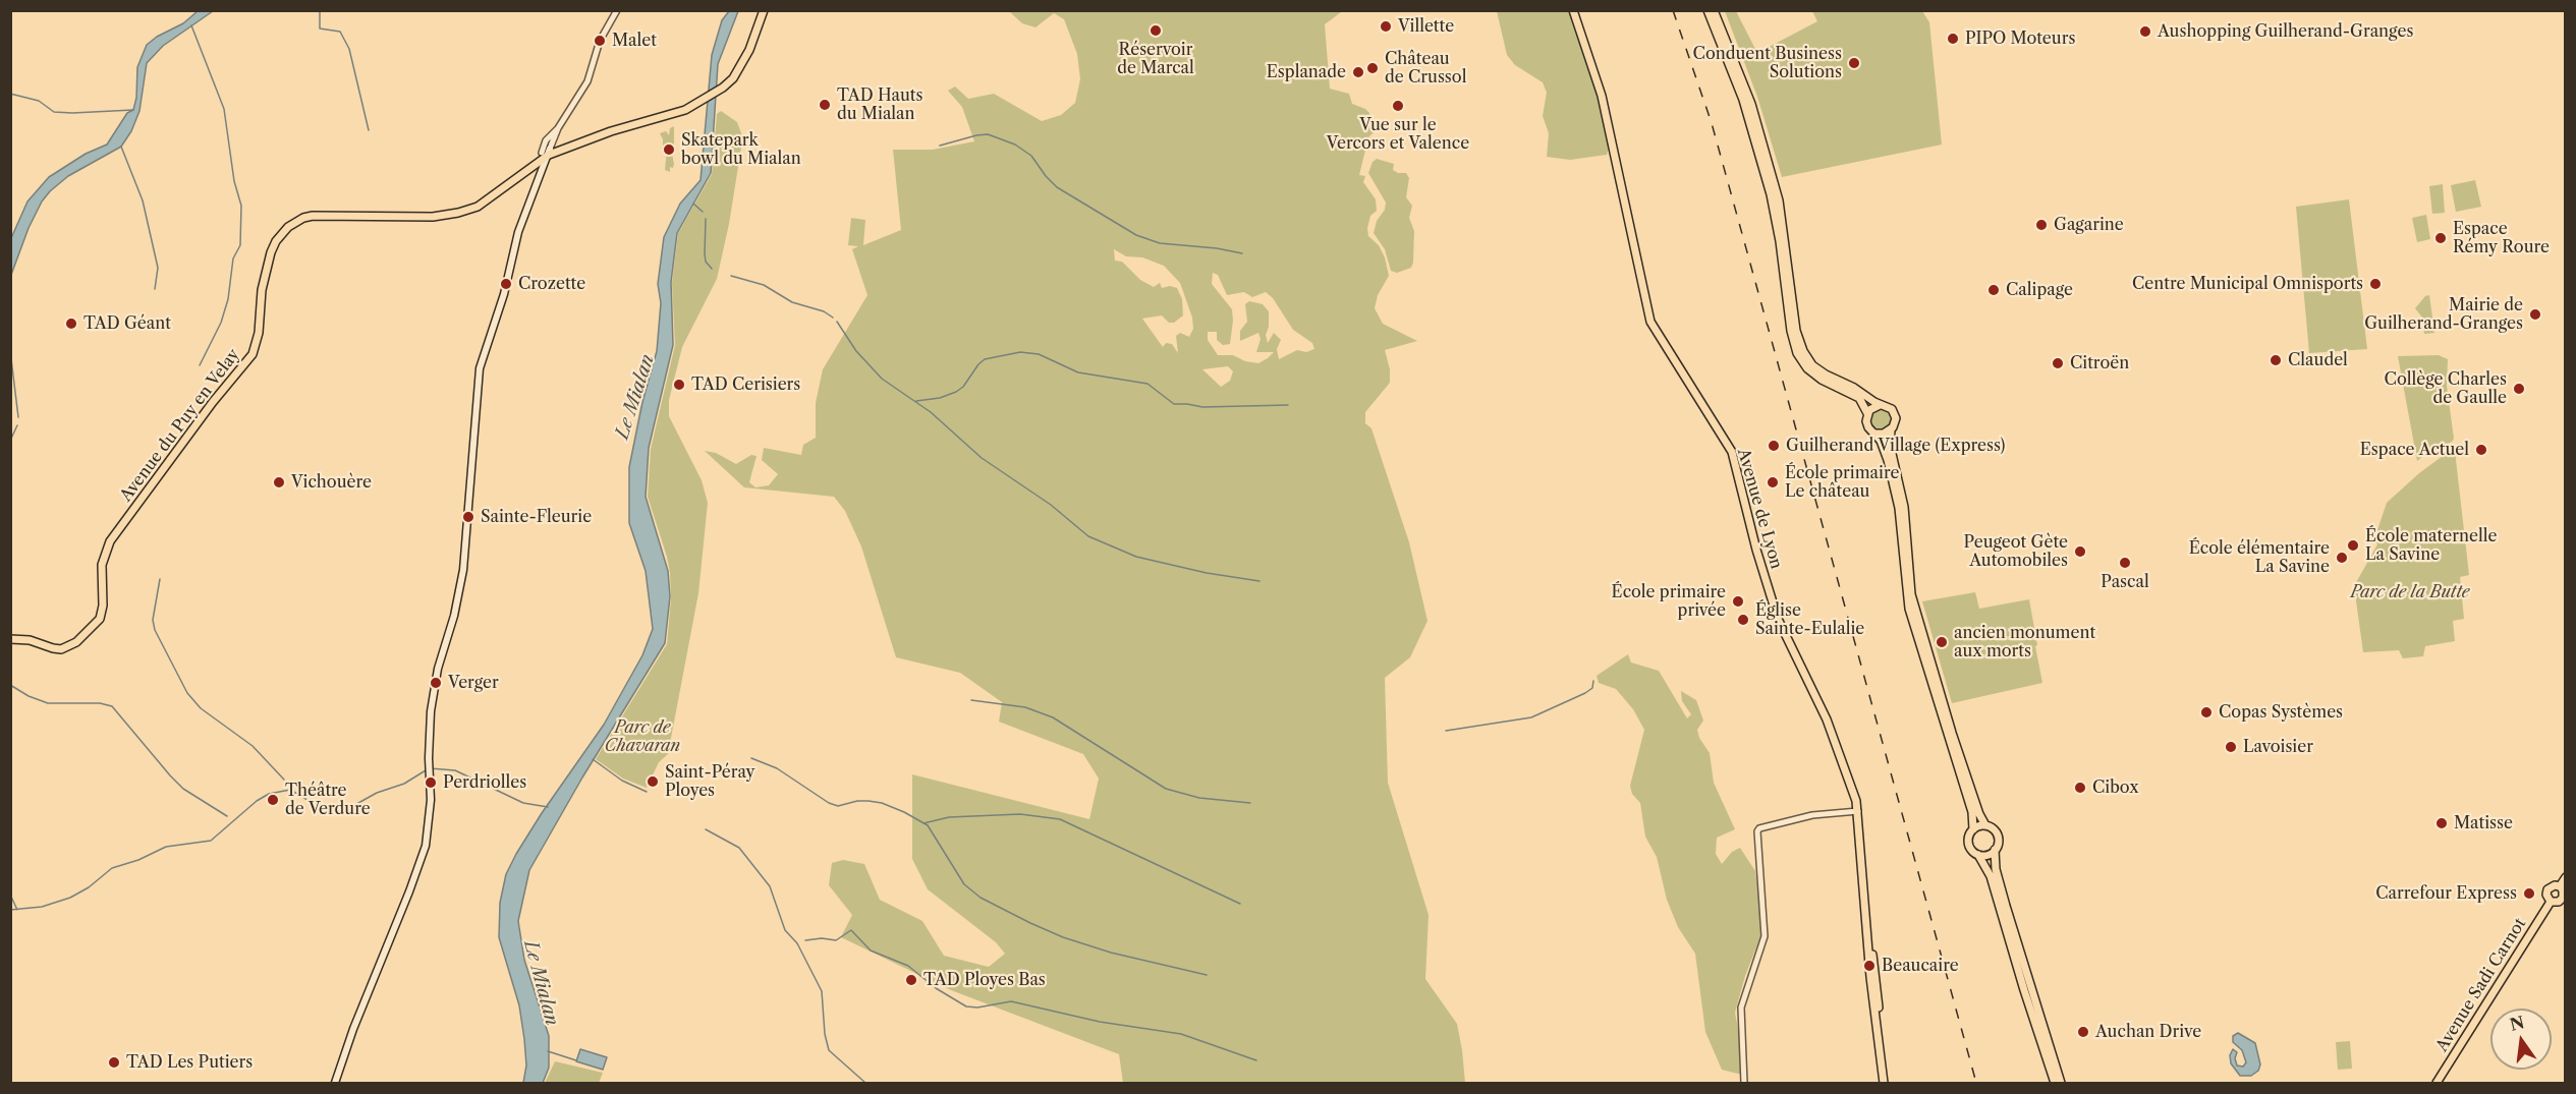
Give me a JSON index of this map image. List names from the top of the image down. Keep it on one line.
{"streets":{"main road":["Avenue du Puy en Velay","Avenue de Lyon","Avenue Sadi Carnot"]},"water":["Le Mialan"],"parks":["Parc de la Butte","Parc de Chavaran"],"places":["Villette","Réservoir de Marcal","Aushopping Guilherand-Granges","PIPO Moteurs","Malet","Conduent Business Solutions","Château de Crussol","Esplanade","TAD Hauts du Mialan","Vue sur le Vercors et Valence","Skatepark bowl du Mialan","Gagarine","Espace Rémy Roure","Crozette","Centre Municipal Omnisports","Calipage","Mairie de Guilherand-Granges","TAD Géant","Claudel","Citroën","TAD Cerisiers","Collège Charles de Gaulle","Guilherand Village (Express)","Espace Actuel","Vichouère","École primaire Le château","Sainte-Fleurie","École maternelle La Savine","Peugeot Gète Automobiles","École élémentaire La Savine","Pascal","École primaire privée","Église Sainte-Eulalie","ancien monument aux morts","Verger","Copas Systèmes","Lavoisier","Saint-Péray Ployes","Perdriolles","Cibox","Théâtre de Verdure","Matisse","Carrefour Express","Beaucaire","TAD Ployes Bas","Auchan Drive","TAD Les Putiers"],"north":"top"}
